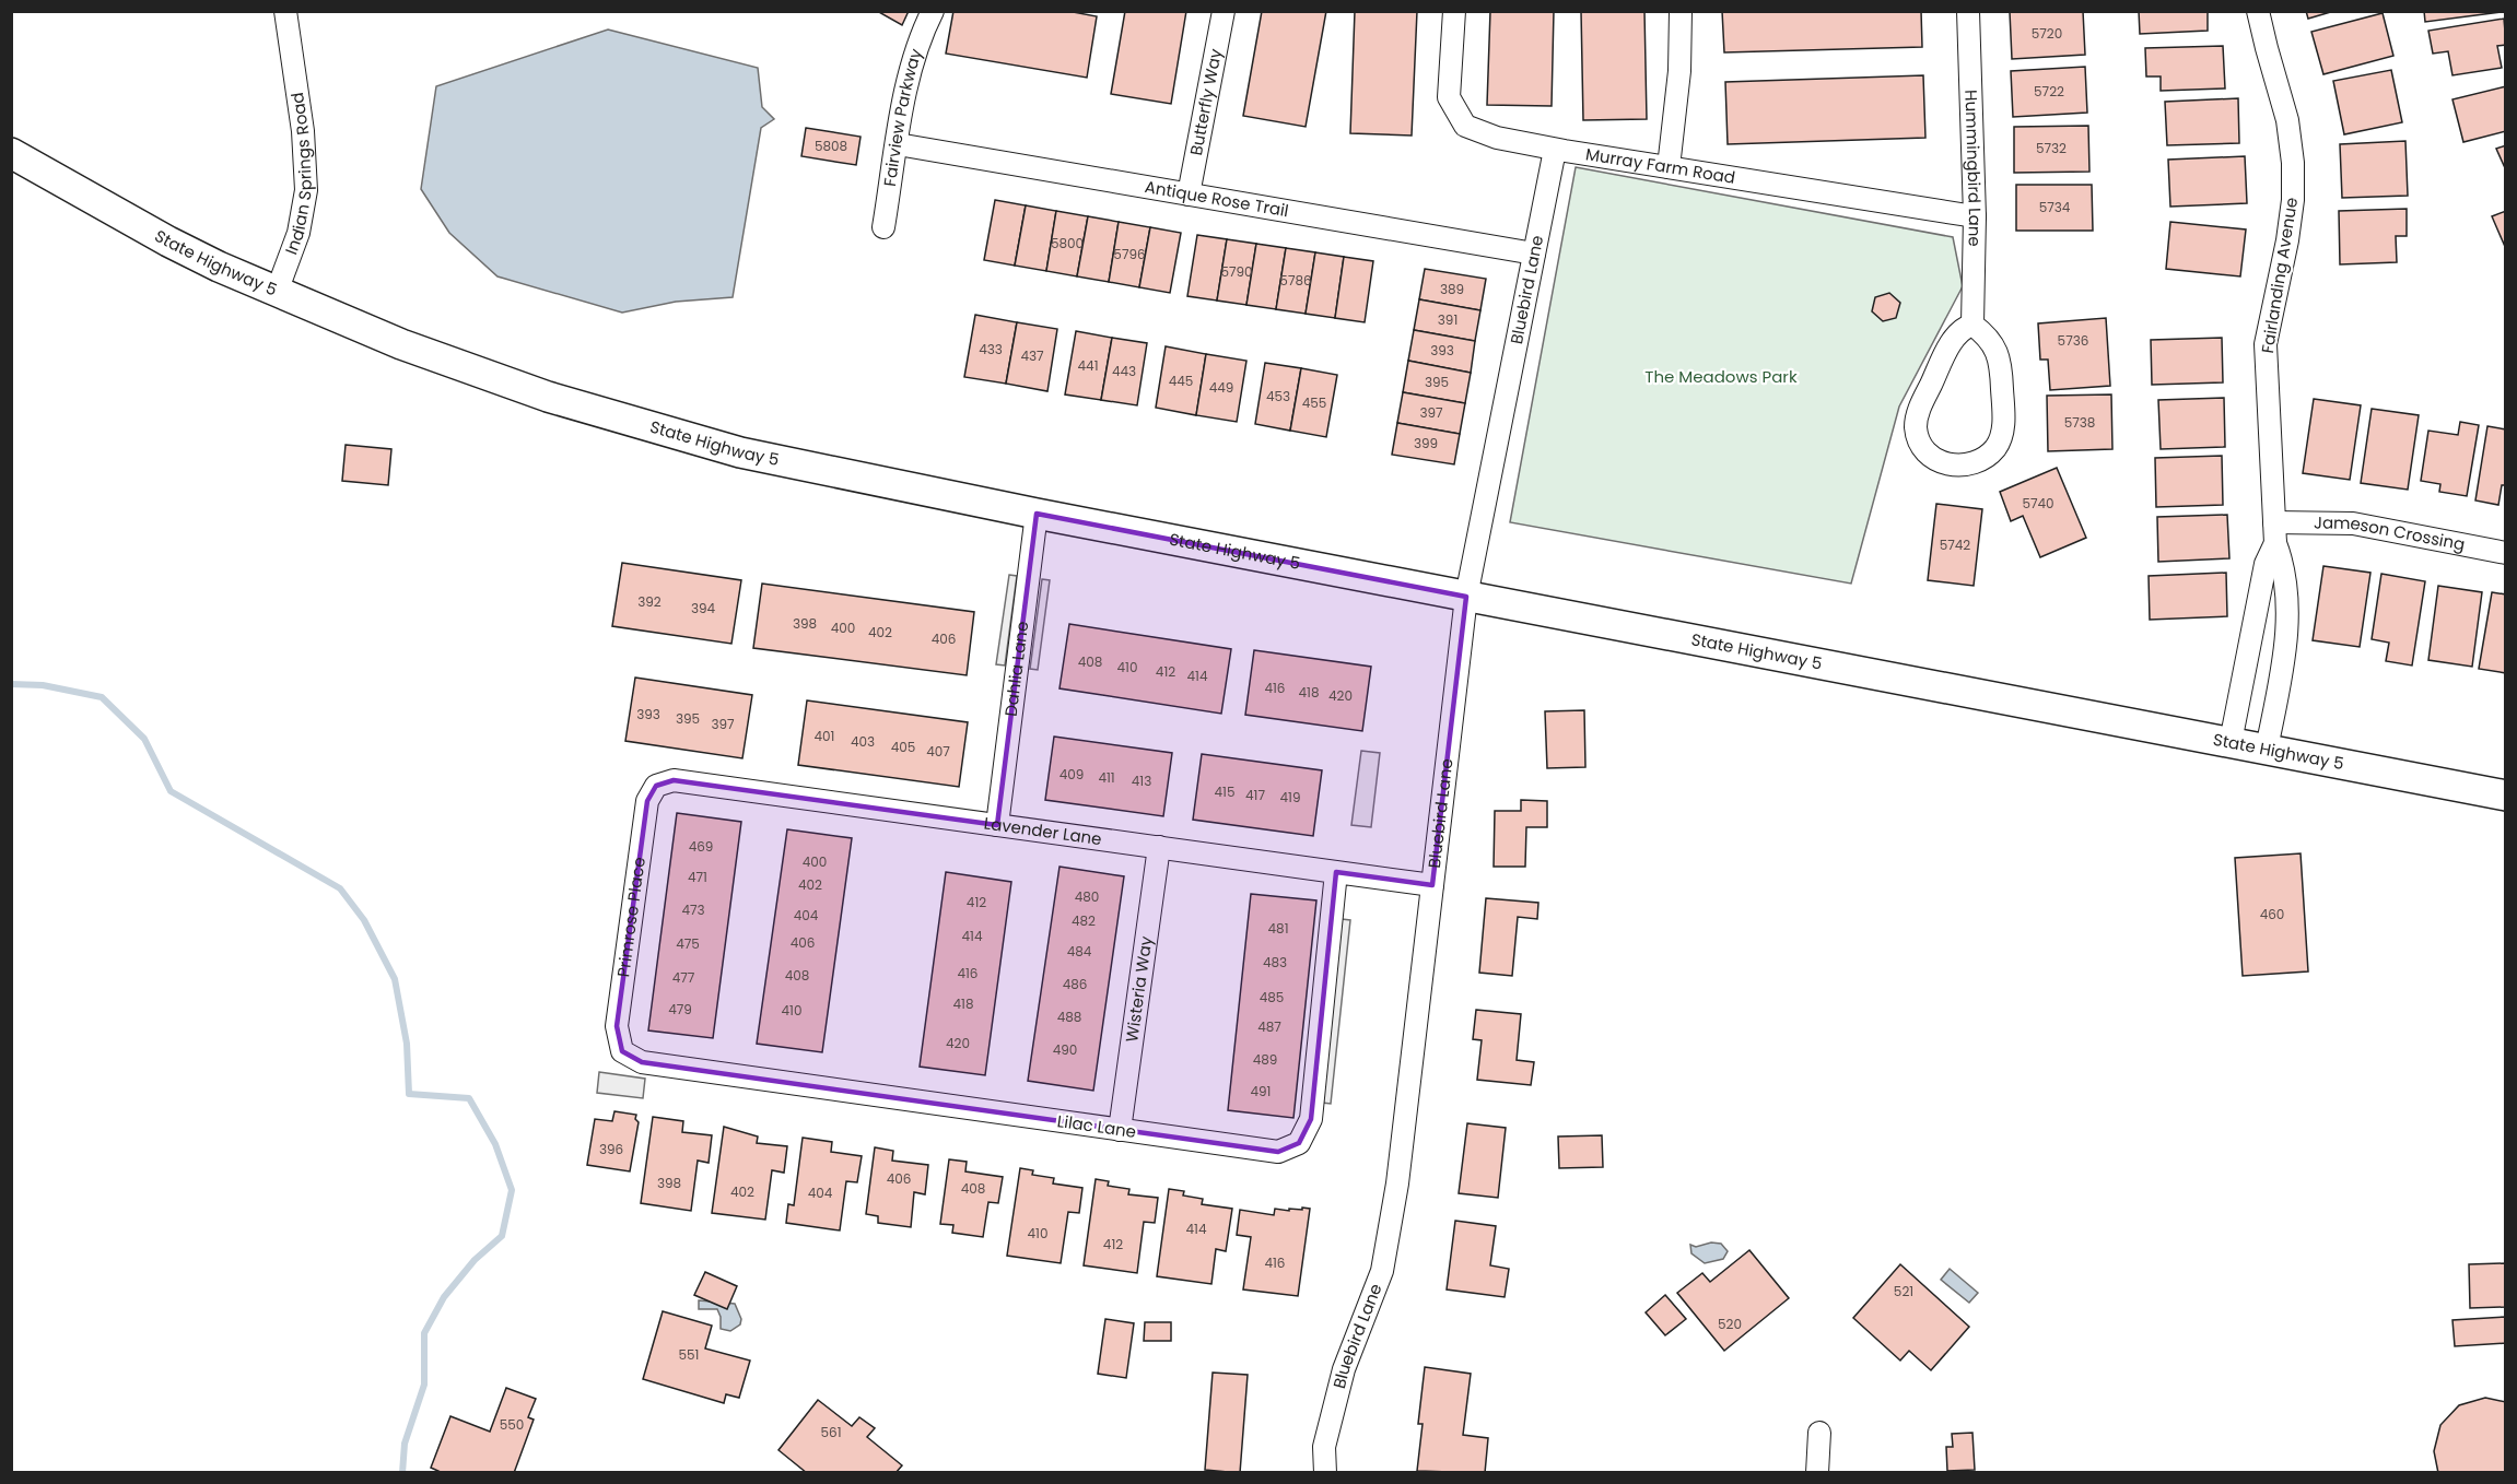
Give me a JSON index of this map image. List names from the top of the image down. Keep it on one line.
{"streets":{"main road":["State Highway 5"],"street":["Butterfly Way","Fairview Parkway","Murray Farm Road","Hummingbird Lane","Indian Springs Road","Antique Rose Trail","Fairlanding Avenue","Bluebird Lane","Jameson Crossing","Dahlia Lane","Lavender Lane","Primrose Place","Wisteria Way","Lilac Lane"]},"crossings":[["Butterfly Way","Antique Rose Trail"],["Fairview Parkway","Antique Rose Trail"],["Murray Farm Road","Hummingbird Lane"],["Murray Farm Road","Bluebird Lane"],["Indian Springs Road","State Highway 5"],["Antique Rose Trail","Bluebird Lane"],["State Highway 5","Fairlanding Avenue"],["State Highway 5","Bluebird Lane"],["State Highway 5","Dahlia Lane"],["Fairlanding Avenue","Jameson Crossing"],["Bluebird Lane","Lavender Lane"],["Dahlia Lane","Lavender Lane"],["Lavender Lane","Primrose Place"],["Lavender Lane","Wisteria Way"],["Lavender Lane","Lilac Lane"],["Primrose Place","Lilac Lane"],["Wisteria Way","Lilac Lane"]],"parks":["The Meadows Park"],"house_numbers":["5720","5722","5808","5732","5734","5800","5796","5790","5786","389","391","5736","433","393","437","441","443","445","395","449","453","455","397","5738","399","5740","5742","392","394","398","400","402","406","408","410","412","414","416","418","420","393","395","397","401","403","405","407","409","411","413","415","417","419","469","400","471","402","480","412","473","460","404","482","481","414","406","475","484","483","416","408","477","486","485","418","479","410","488","487","420","490","489","491","396","406","398","408","402","404","414","410","412","416","521","520","551","550","561"]}
